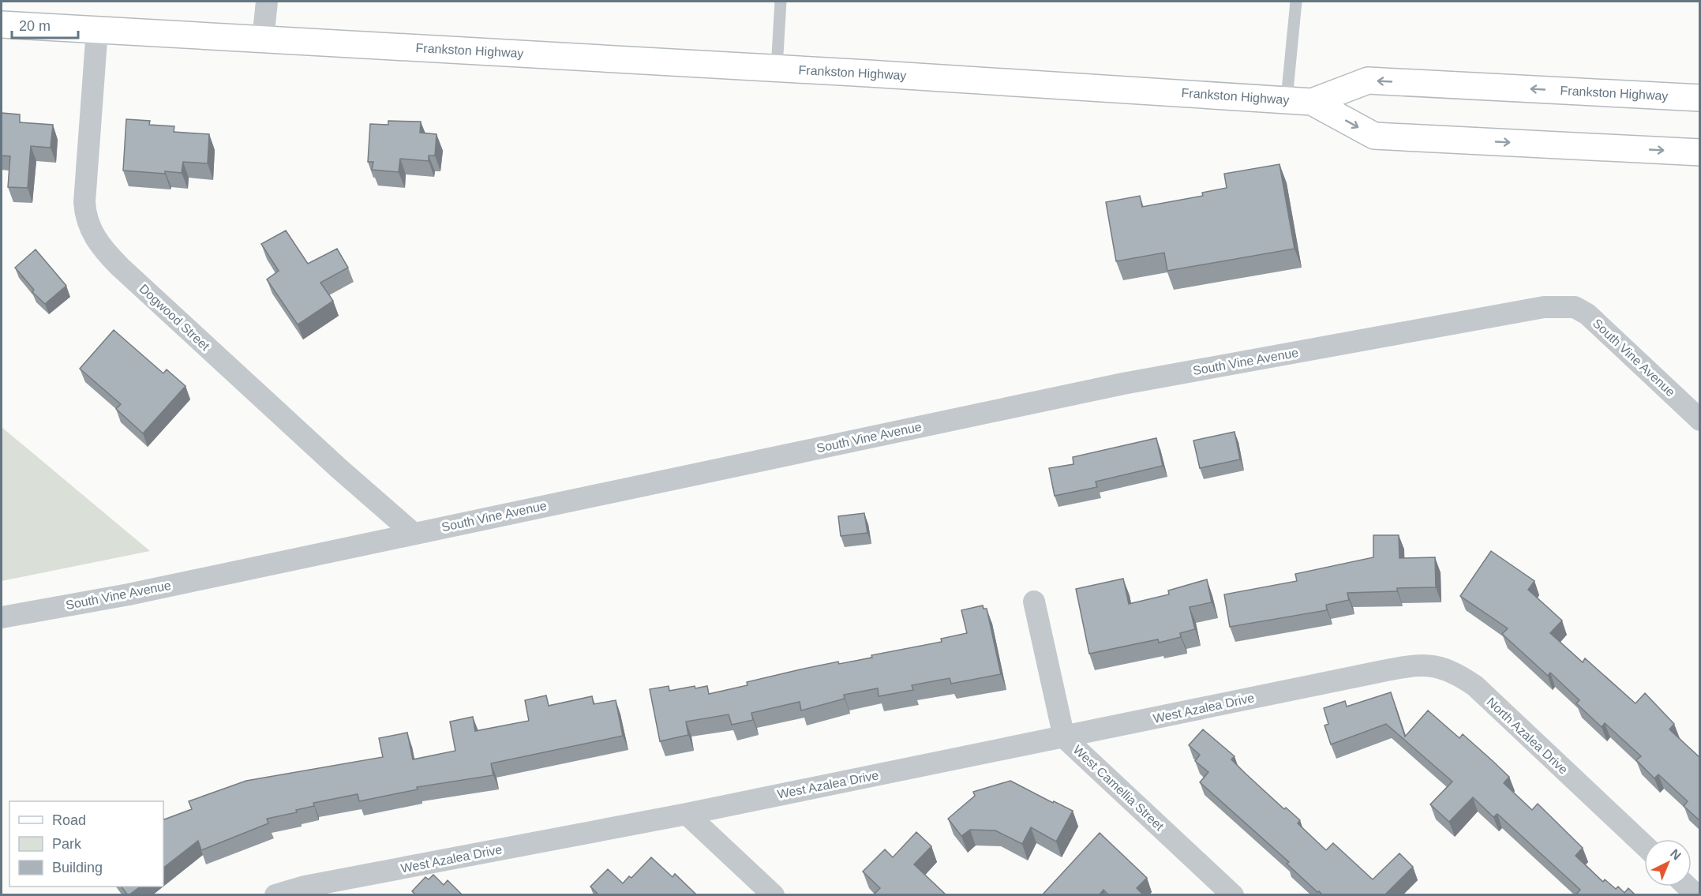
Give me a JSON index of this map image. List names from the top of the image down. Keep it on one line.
{"streets":{"main road":["Frankston Highway"],"street":["Dogwood Street","South Vine Avenue","West Azalea Drive","North Azalea Drive","West Camellia Street"]},"crossings":[["Frankston Highway","Dogwood Street"],["Dogwood Street","South Vine Avenue"],["West Azalea Drive","North Azalea Drive"],["West Azalea Drive","West Camellia Street"]],"legend":["Road","Park","Building"],"scale_bar":"20 m","north":"top right"}
